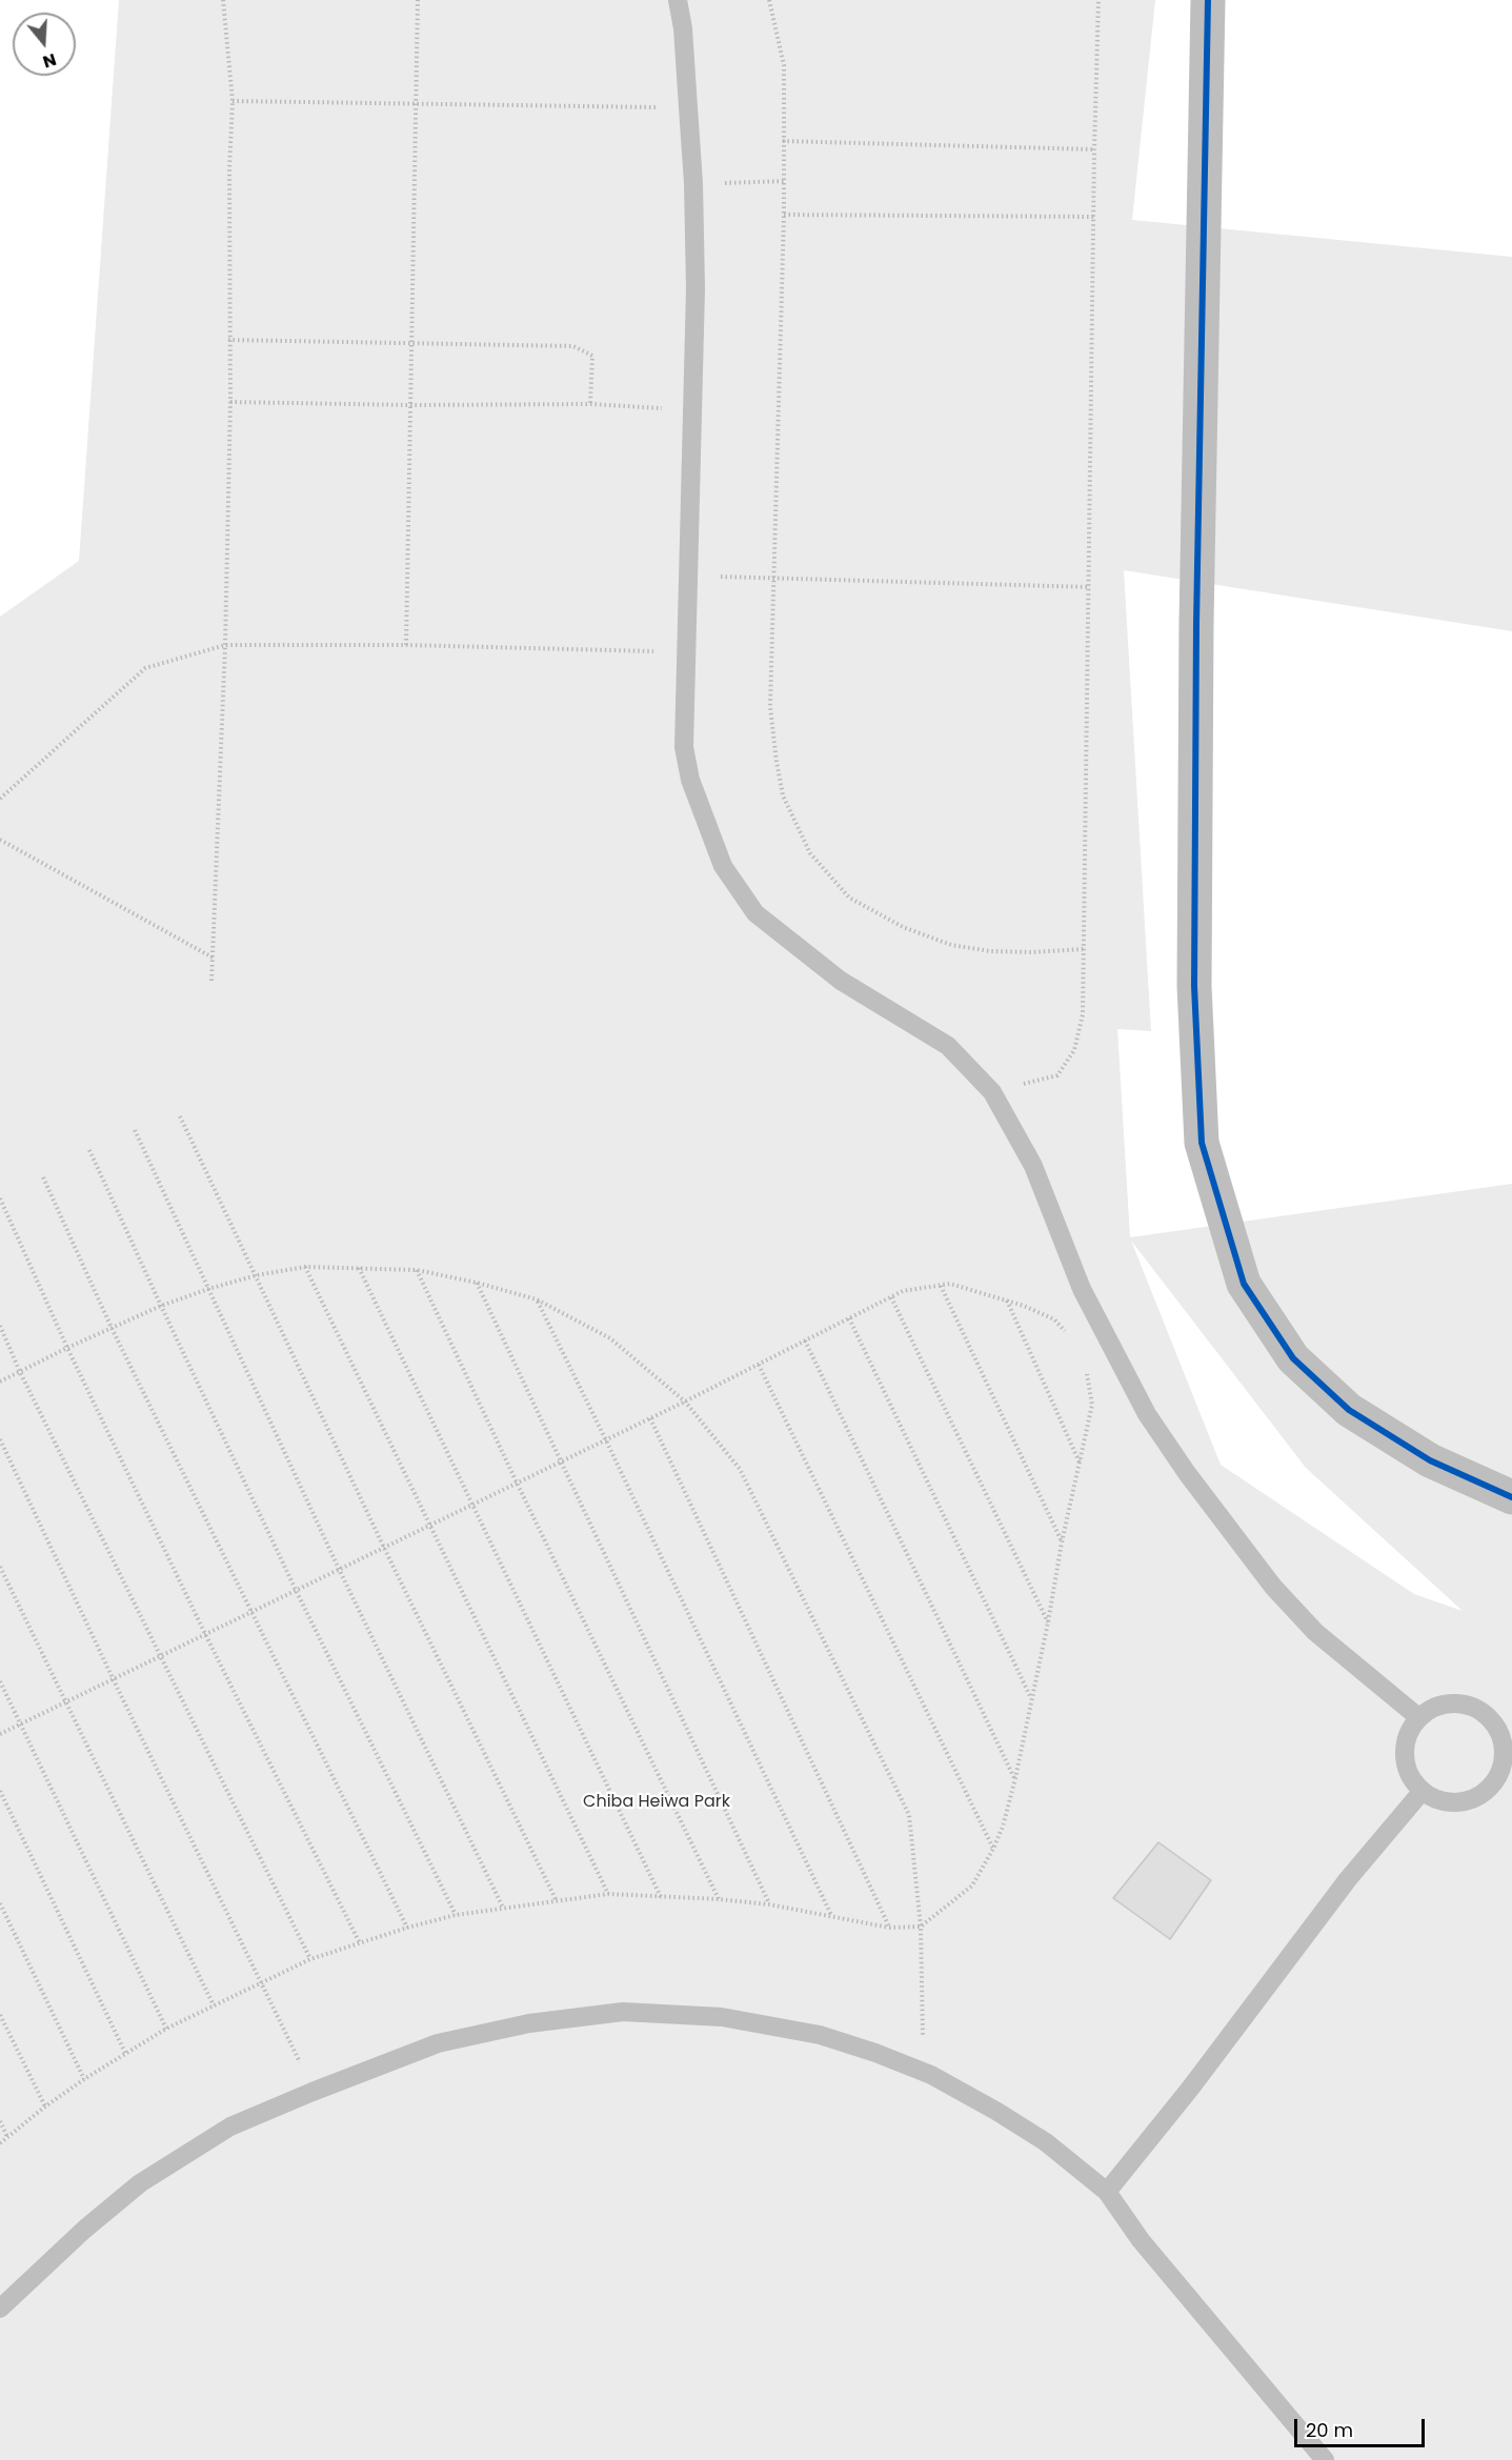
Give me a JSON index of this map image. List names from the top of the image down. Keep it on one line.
{"parks":["Chiba Heiwa Park"],"scale_bar":"20 m","north":"bottom"}
